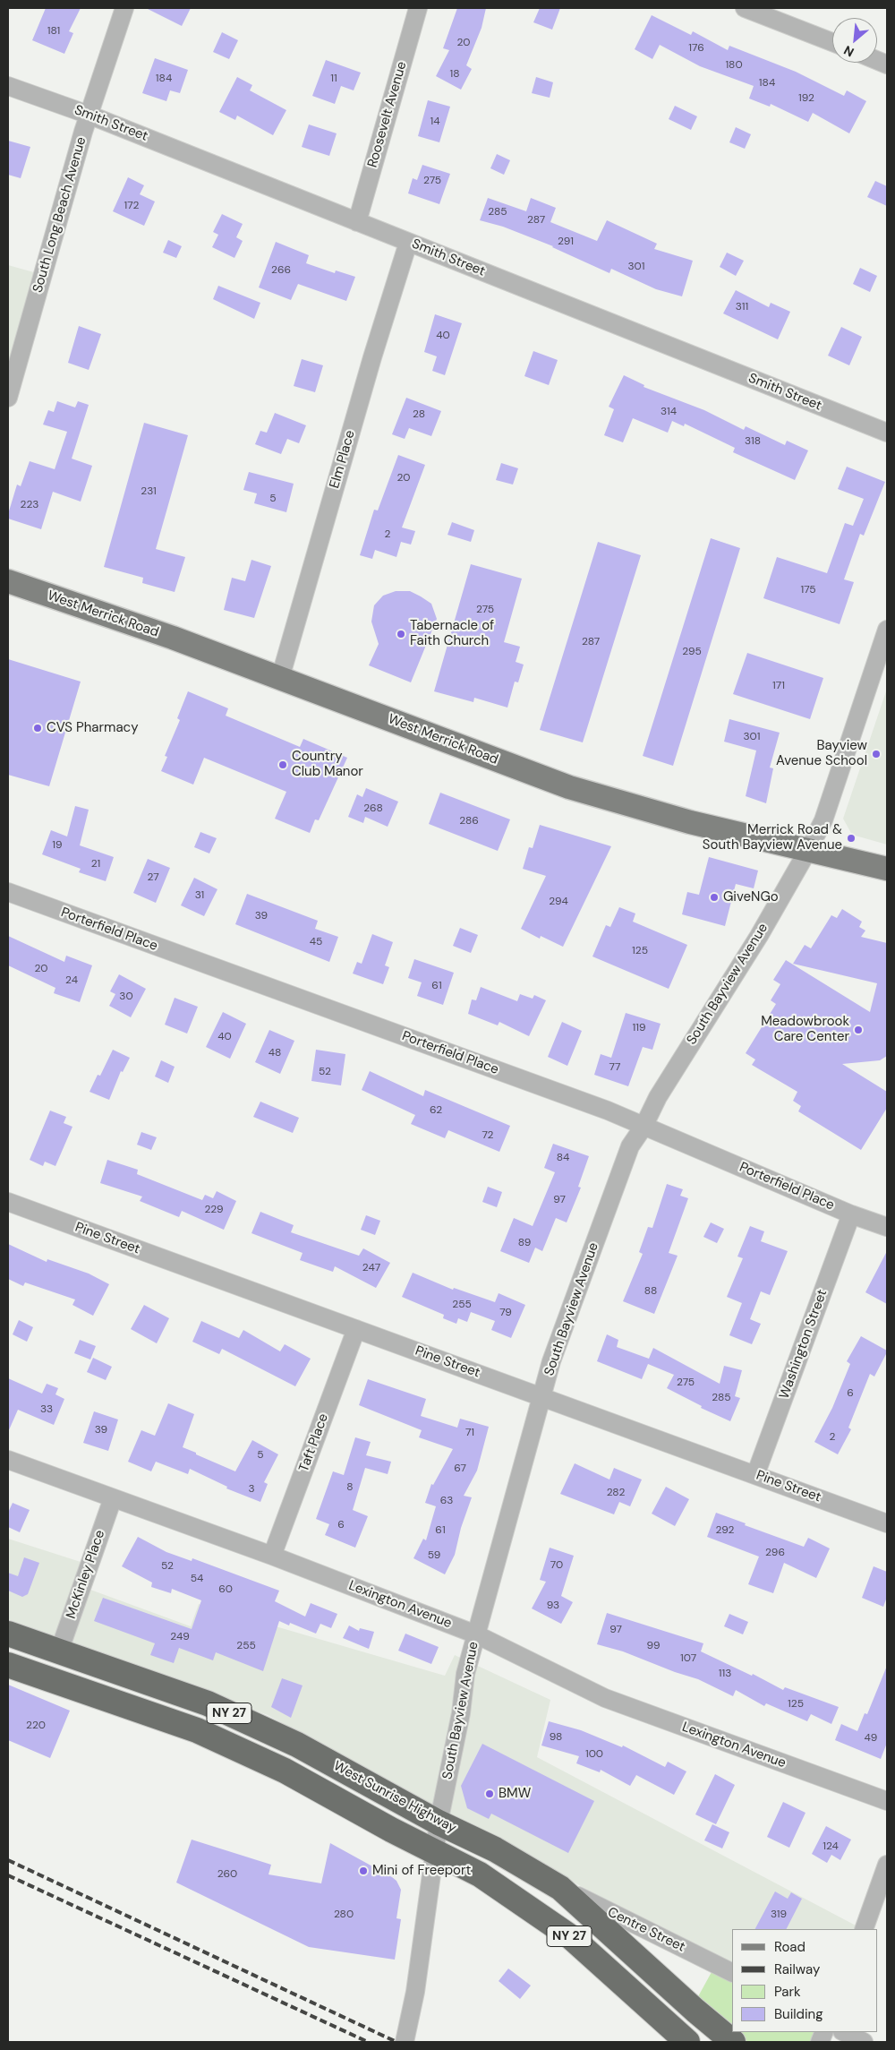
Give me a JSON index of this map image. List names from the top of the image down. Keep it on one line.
{"streets":{"highway":["NY 27","West Sunrise Highway"],"main road":["West Merrick Road"],"street":["Roosevelt Avenue","Smith Street","South Long Beach Avenue","Elm Place","Porterfield Place","South Bayview Avenue","Pine Street","Washington Street","Taft Place","McKinley Place","Lexington Avenue","Centre Street"]},"crossings":[["Roosevelt Avenue","Smith Street"],["Smith Street","South Long Beach Avenue"],["Smith Street","Elm Place"],["Elm Place","West Merrick Road"],["West Merrick Road","South Bayview Avenue"],["Porterfield Place","South Bayview Avenue"],["Porterfield Place","Washington Street"],["South Bayview Avenue","Pine Street"],["South Bayview Avenue","Lexington Avenue"],["South Bayview Avenue","NY 27"],["South Bayview Avenue","West Sunrise Highway"],["Pine Street","Washington Street"],["Pine Street","Taft Place"],["Taft Place","Lexington Avenue"],["McKinley Place","Lexington Avenue"],["McKinley Place","West Sunrise Highway"],["West Sunrise Highway","Centre Street"]],"places":["Tabernacle of Faith Church","CVS Pharmacy","Bayview Avenue School","Country Club Manor","Merrick Road & South Bayview Avenue","GiveNGo","Meadowbrook Care Center","BMW","Mini of Freeport"],"house_numbers":["181","20","176","180","18","184","11","184","192","14","275","172","285","287","291","301","266","311","40","314","28","318","20","231","5","223","2","175","275","287","295","171","301","268","286","19","21","27","31","294","39","45","125","20","24","61","30","119","40","48","77","52","62","72","84","97","229","89","247","88","255","79","275","6","285","33","39","71","2","5","67","8","3","282","63","6","61","292","296","59","70","52","54","60","93","97","249","255","99","107","113","125","220","98","49","100","124","260","280","319"],"legend":["Road","Railway","Park","Building"],"north":"bottom left"}
